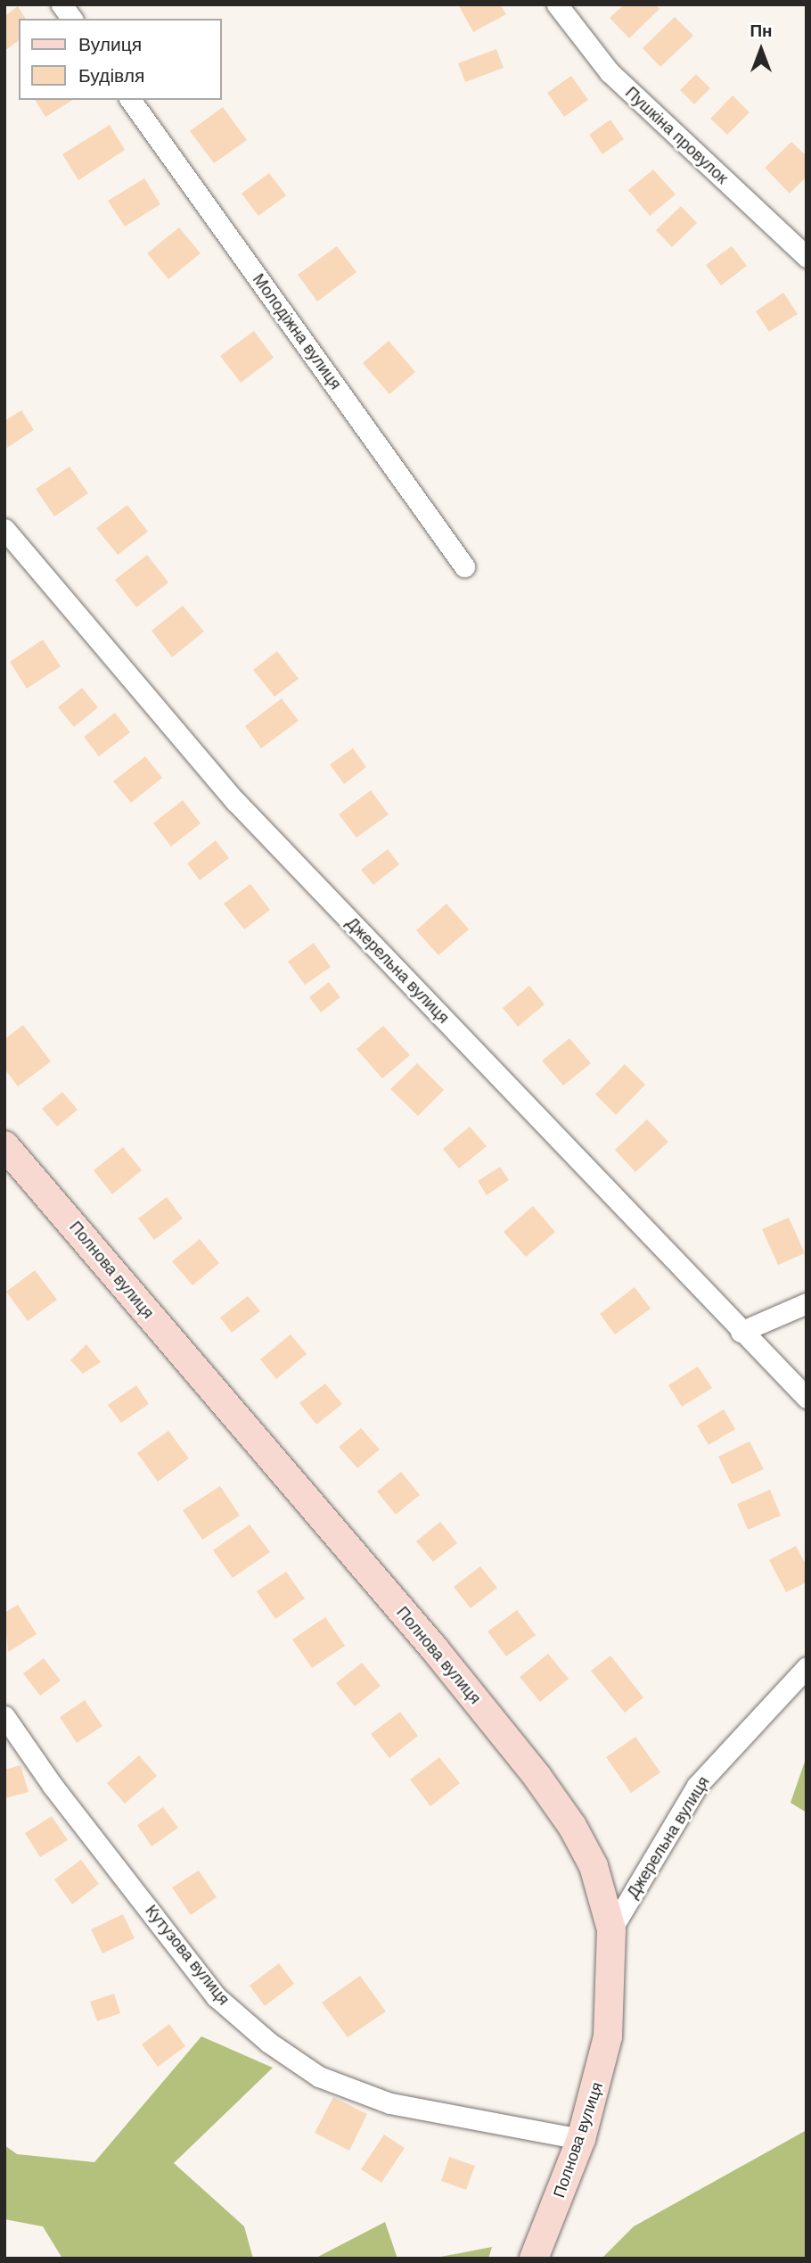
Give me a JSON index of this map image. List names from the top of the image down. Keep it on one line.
{"streets":{"street":["Пушкіна провулок","Молодіжна вулиця","Джерельна вулиця","Полнова вулиця","Кутузова вулиця"]},"crossings":[["Джерельна вулиця","Полнова вулиця"],["Полнова вулиця","Кутузова вулиця"]],"legend":["Вулиця","Будівля"],"north":"top"}
